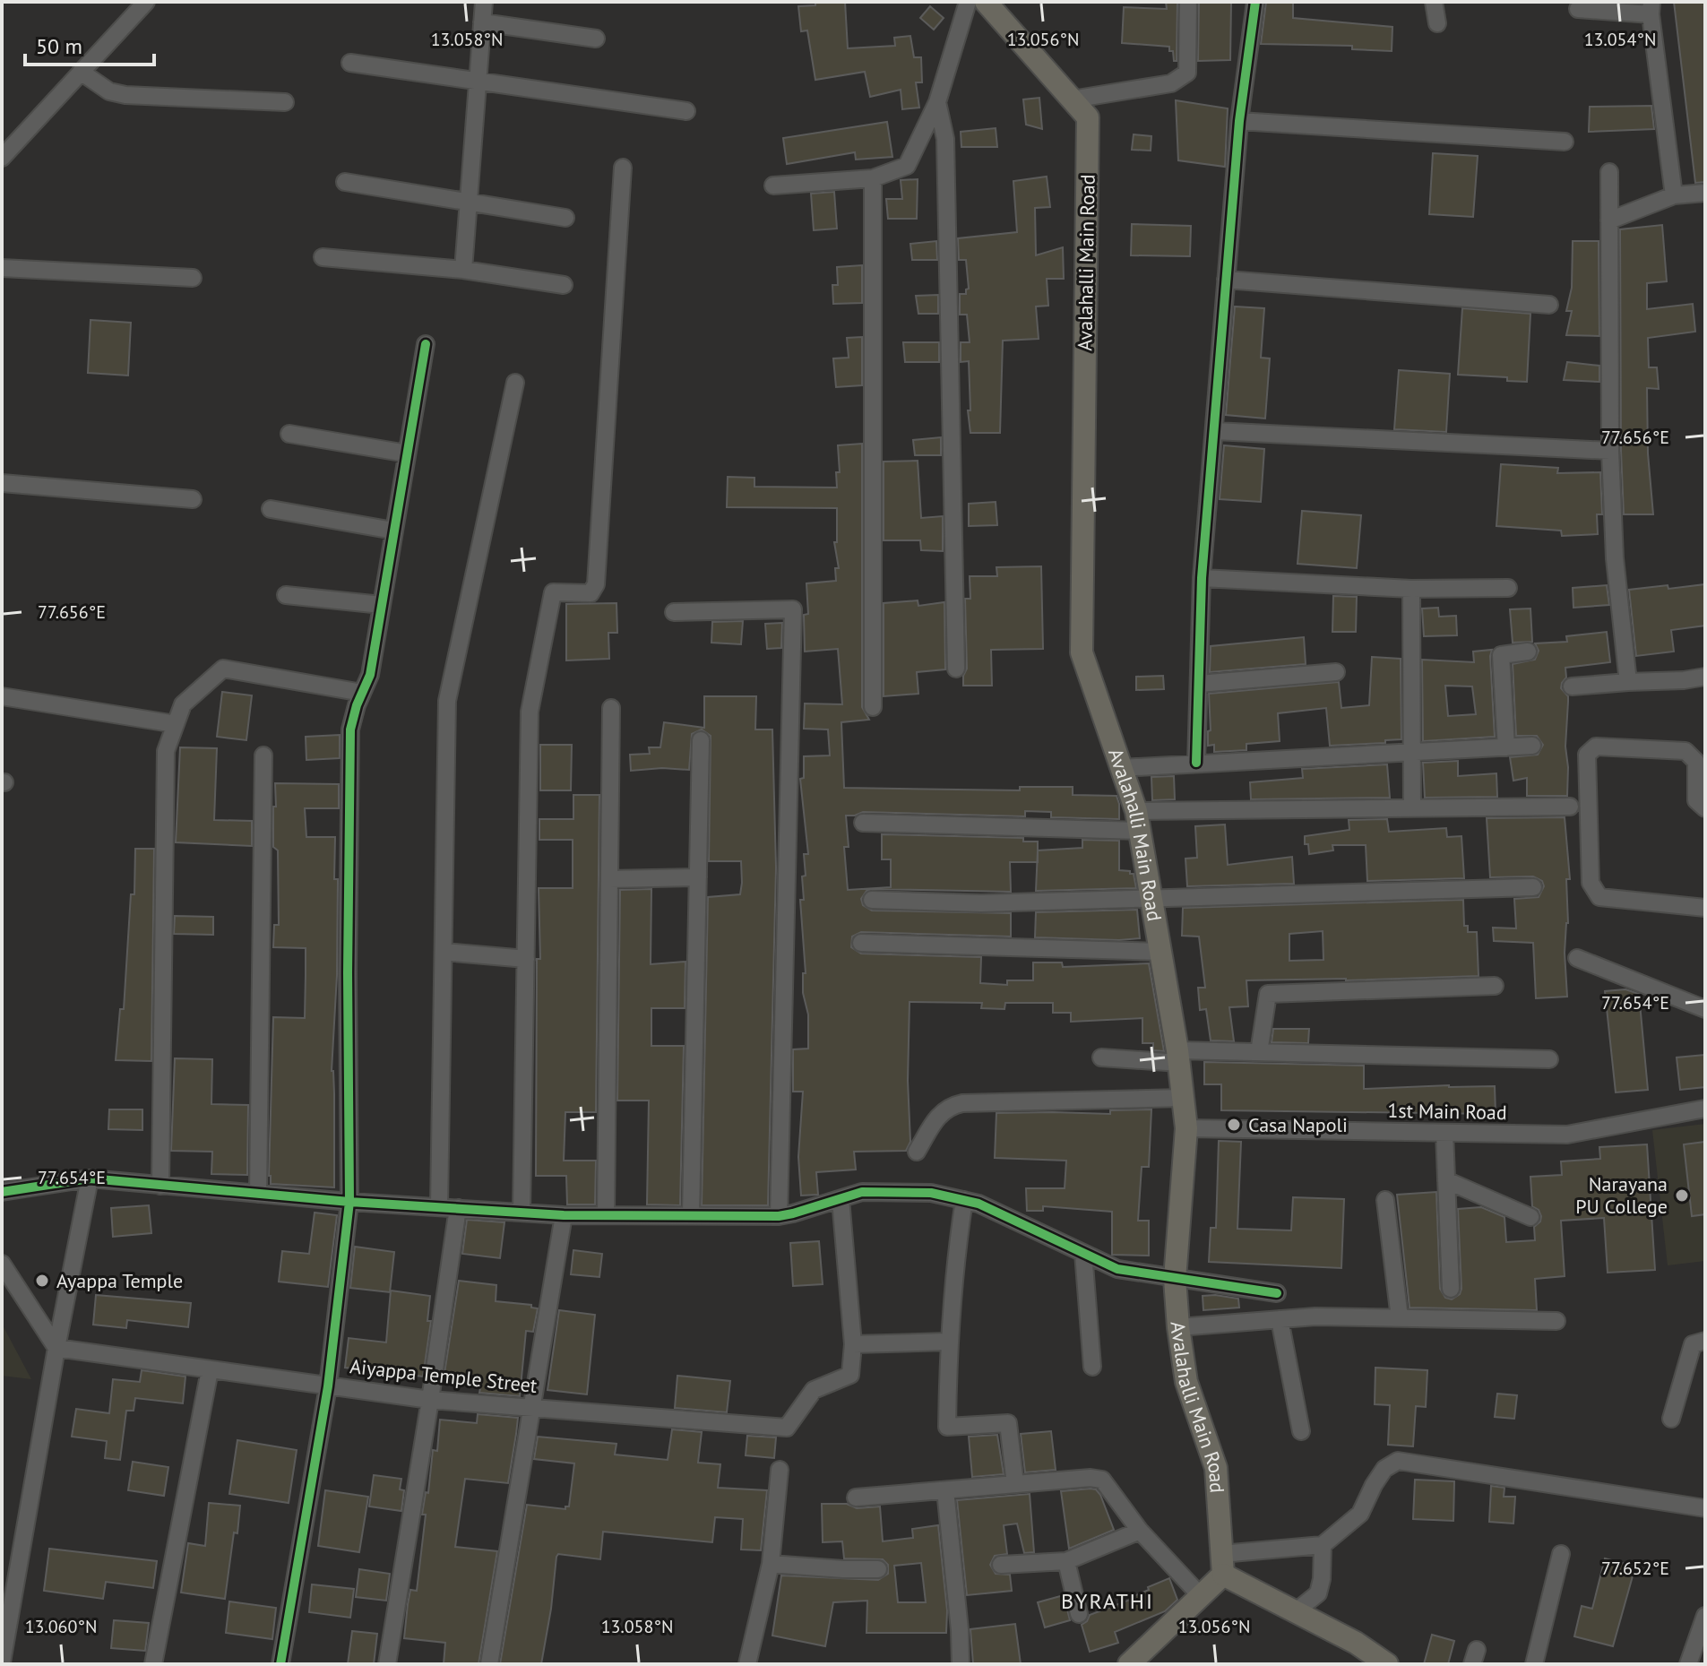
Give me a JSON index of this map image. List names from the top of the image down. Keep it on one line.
{"streets":{"main road":["Avalahalli Main Road"],"street":["1st Main Road","Aiyappa Temple Street"]},"crossings":[["Avalahalli Main Road","1st Main Road"]],"districts":["BYRATHI"],"places":["Casa Napoli","Narayana PU College","Ayappa Temple"],"scale_bar":"50 m","coordinates":["13.058°N","13.056°N","13.054°N","77.656°E","77.654°E","77.652°E","13.060°N"]}
